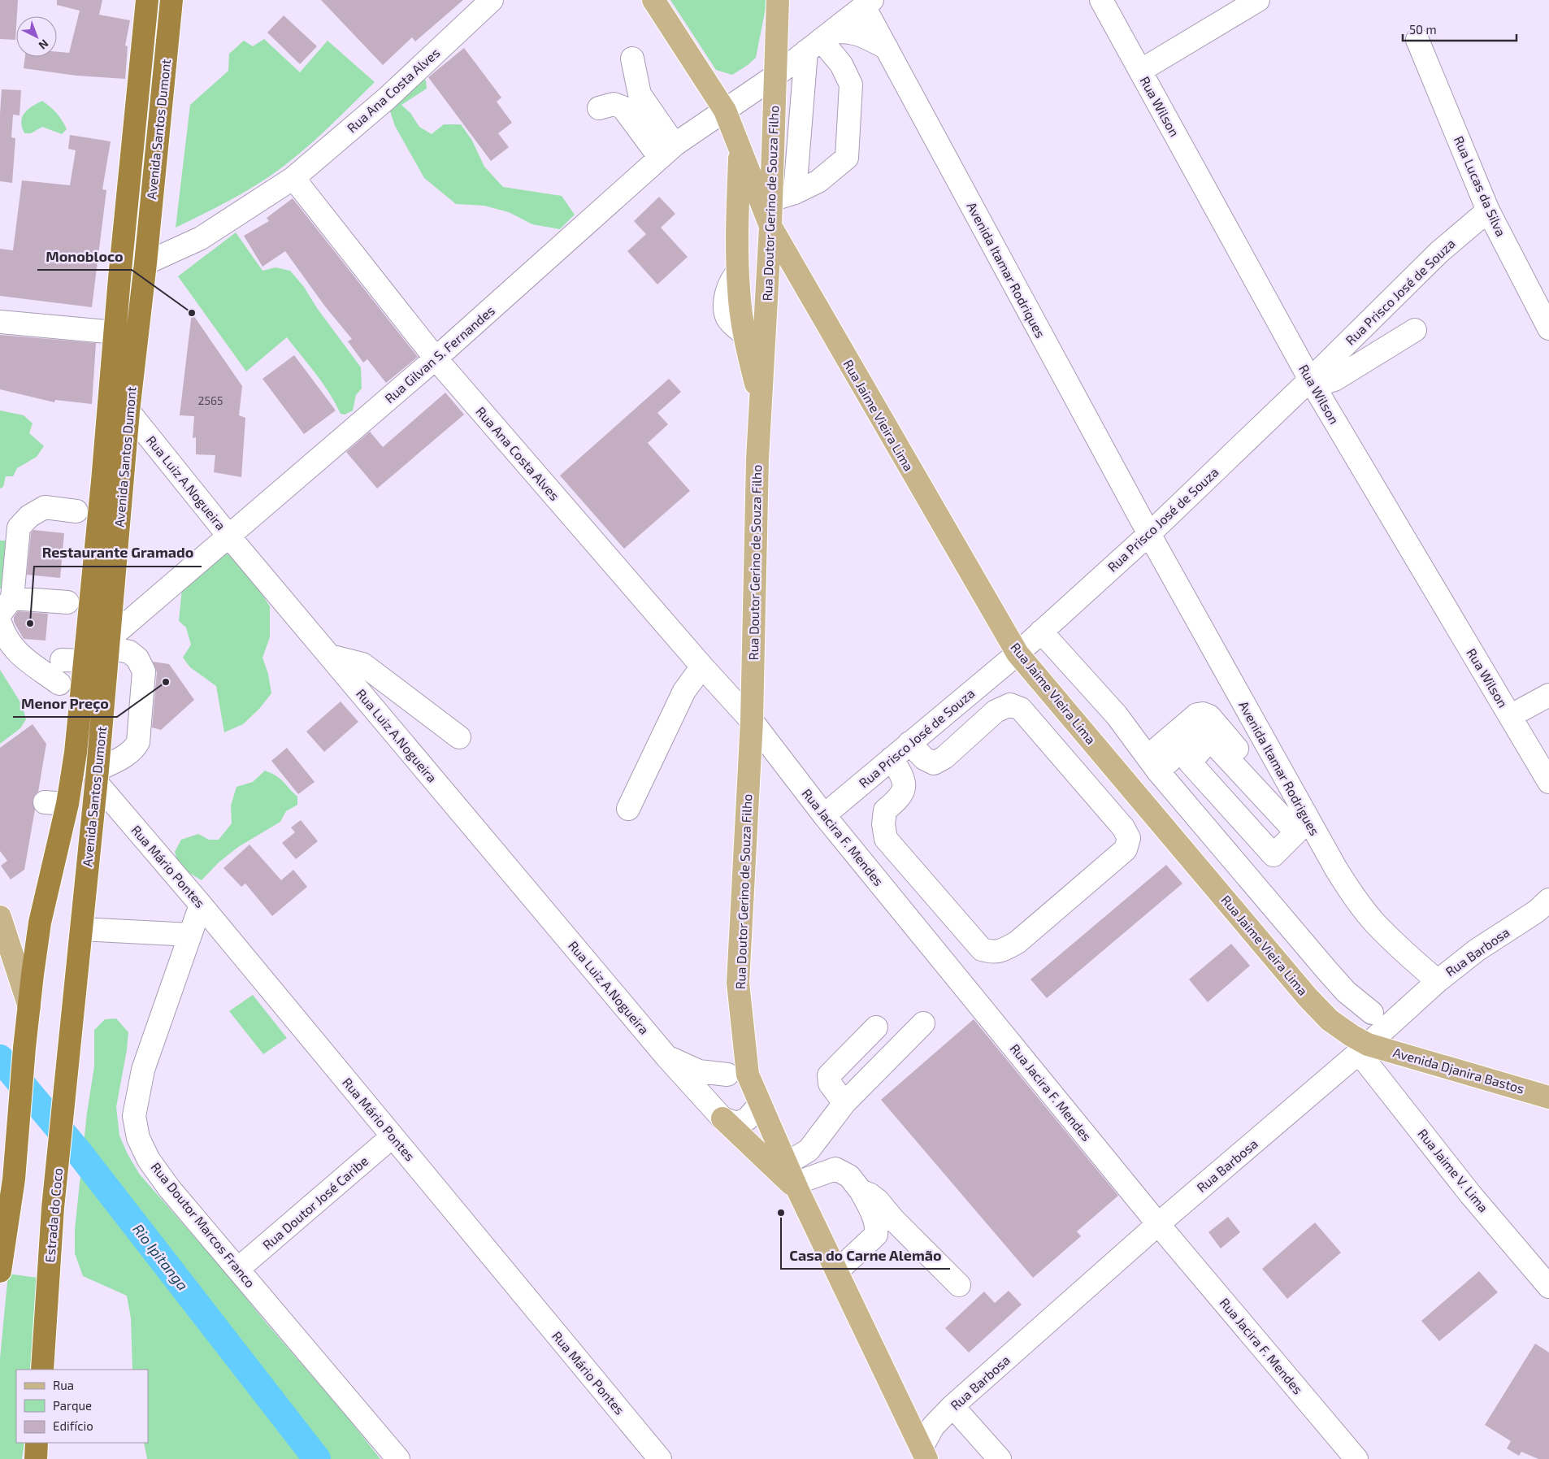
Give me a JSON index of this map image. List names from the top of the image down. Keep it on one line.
{"streets":{"highway":["Avenida Santos Dumont","Estrada do Coco"],"main road":["Rua Doutor Gerino de Souza Filho","Rua Jaime Vieira Lima","Avenida Djanira Bastos"],"street":["Rua Ana Costa Alves","Rua Wilson","Rua Lucas da Silva","Avenida Itamar Rodriques","Rua Prisco José de Souza","Rua Gilvan S. Fernandes","Rua Luiz A.Nogueira","Avenida Itamar Rodrigues","Rua Jacira F. Mendes","Rua Mário Pontes","Rua Barbosa","Rua Jaime V. Lima","Rua Doutor José Caribe","Rua Doutor Marcos Franco"]},"crossings":[["Rua Ana Costa Alves","Avenida Santos Dumont"],["Rua Ana Costa Alves","Rua Doutor Gerino de Souza Filho"],["Rua Ana Costa Alves","Rua Gilvan S. Fernandes"],["Rua Ana Costa Alves","Rua Jacira F. Mendes"],["Rua Wilson","Rua Prisco José de Souza"],["Avenida Santos Dumont","Rua Gilvan S. Fernandes"],["Avenida Santos Dumont","Rua Luiz A.Nogueira"],["Avenida Santos Dumont","Rua Mário Pontes"],["Avenida Santos Dumont","Estrada do Coco"],["Rua Lucas da Silva","Rua Prisco José de Souza"],["Rua Doutor Gerino de Souza Filho","Rua Gilvan S. Fernandes"],["Rua Doutor Gerino de Souza Filho","Rua Jaime Vieira Lima"],["Rua Doutor Gerino de Souza Filho","Rua Luiz A.Nogueira"],["Rua Doutor Gerino de Souza Filho","Rua Jacira F. Mendes"],["Rua Doutor Gerino de Souza Filho","Rua Barbosa"],["Avenida Itamar Rodriques","Rua Prisco José de Souza"],["Avenida Itamar Rodriques","Rua Gilvan S. Fernandes"],["Avenida Itamar Rodriques","Avenida Itamar Rodrigues"],["Rua Prisco José de Souza","Rua Jaime Vieira Lima"],["Rua Prisco José de Souza","Avenida Itamar Rodrigues"],["Rua Prisco José de Souza","Rua Jacira F. Mendes"],["Rua Gilvan S. Fernandes","Rua Jaime Vieira Lima"],["Rua Gilvan S. Fernandes","Rua Luiz A.Nogueira"],["Rua Jaime Vieira Lima","Rua Barbosa"],["Rua Jaime Vieira Lima","Avenida Djanira Bastos"],["Rua Jaime Vieira Lima","Rua Jaime V. Lima"],["Avenida Itamar Rodrigues","Rua Barbosa"],["Rua Jacira F. Mendes","Rua Barbosa"],["Rua Mário Pontes","Rua Doutor José Caribe"],["Rua Mário Pontes","Rua Doutor Marcos Franco"],["Rua Barbosa","Avenida Djanira Bastos"],["Rua Barbosa","Rua Jaime V. Lima"],["Avenida Djanira Bastos","Rua Jaime V. Lima"],["Rua Doutor José Caribe","Rua Doutor Marcos Franco"]],"water":["Rio Ipitanga"],"places":["Monobloco","Restaurante Gramado","Menor Preço","Casa do Carne Alemão"],"house_numbers":["2565"],"legend":["Rua","Parque","Edifício"],"scale_bar":"50 m","north":"bottom right"}
